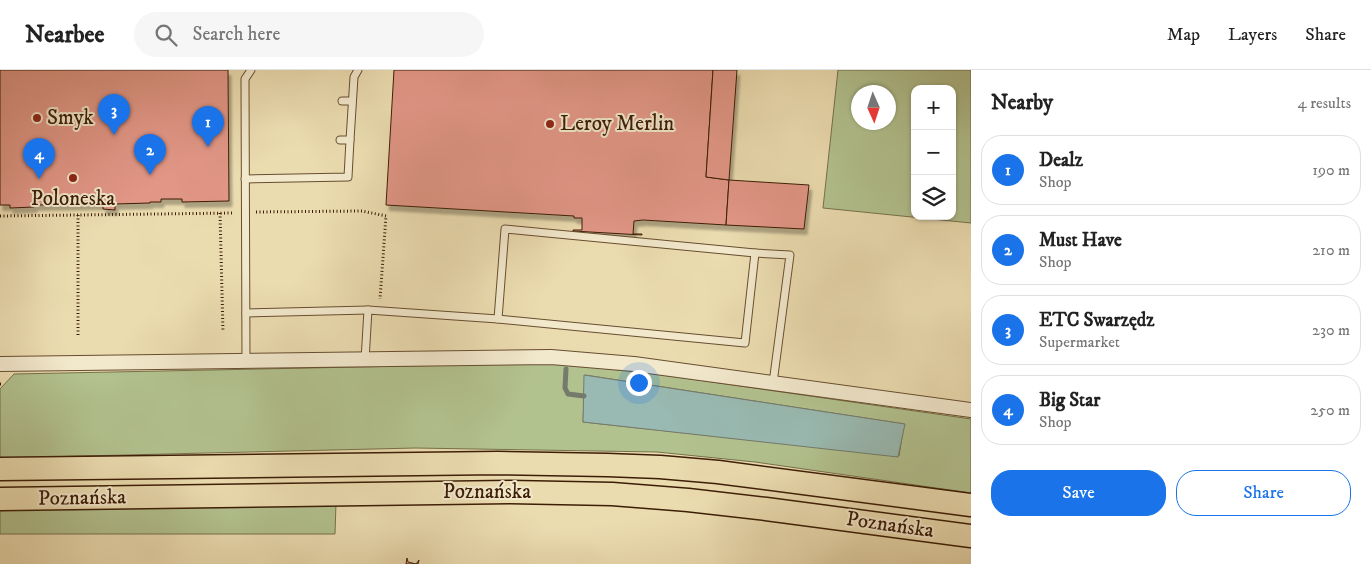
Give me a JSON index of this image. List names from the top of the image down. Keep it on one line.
{"streets":{"main road":["Poznańska"]},"places":["Smyk","Leroy Merlin","Poloneska"],"north":"bottom","page":{"header":"Nearbee","search":"Search here","nav":["Map","Layers","Share"],"heading":["Nearby","4 results"],"map_buttons":["+","−"],"pins":["3","1","2","4"],"list":[{"mark":"1","name":"Dealz","note":"Shop","value":"190 m"},{"mark":"2","name":"Must Have","note":"Shop","value":"210 m"},{"mark":"3","name":"ETC Swarzędz","note":"Supermarket","value":"230 m"},{"mark":"4","name":"Big Star","note":"Shop","value":"250 m"}],"buttons":["Save","Share"]}}
